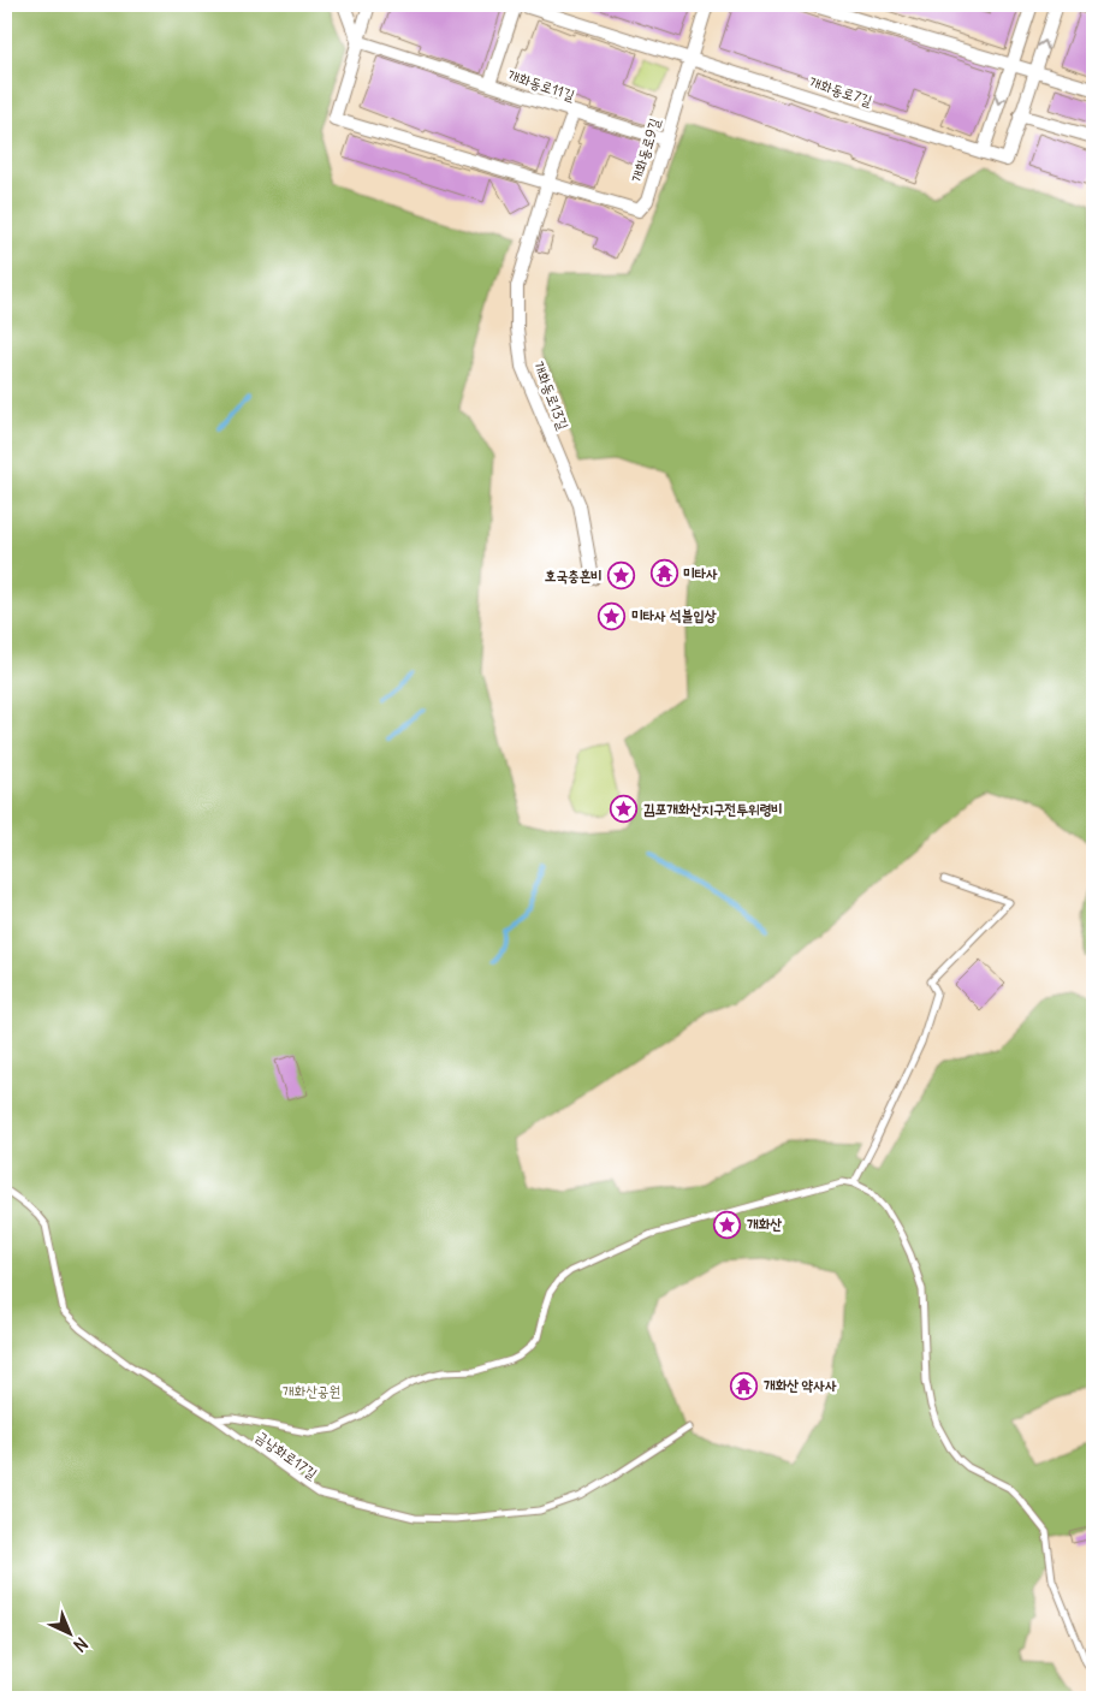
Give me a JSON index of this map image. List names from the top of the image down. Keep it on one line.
{"streets":{"street":["개화동로11길","개화동로7길","개화동로9길","개화동로13길"],"lane":["금낭화로17길"]},"crossings":[["개화동로11길","개화동로7길"],["개화동로11길","개화동로9길"],["개화동로11길","개화동로13길"],["개화동로7길","개화동로9길"],["개화동로9길","개화동로13길"]],"parks":["개화산공원"],"places":{"temple":["미타사","개화산 약사사"],"place":["호국충흔비","미타사 석불입상","김포개화산지구전투위령비","개화산"]},"north":"bottom right"}
